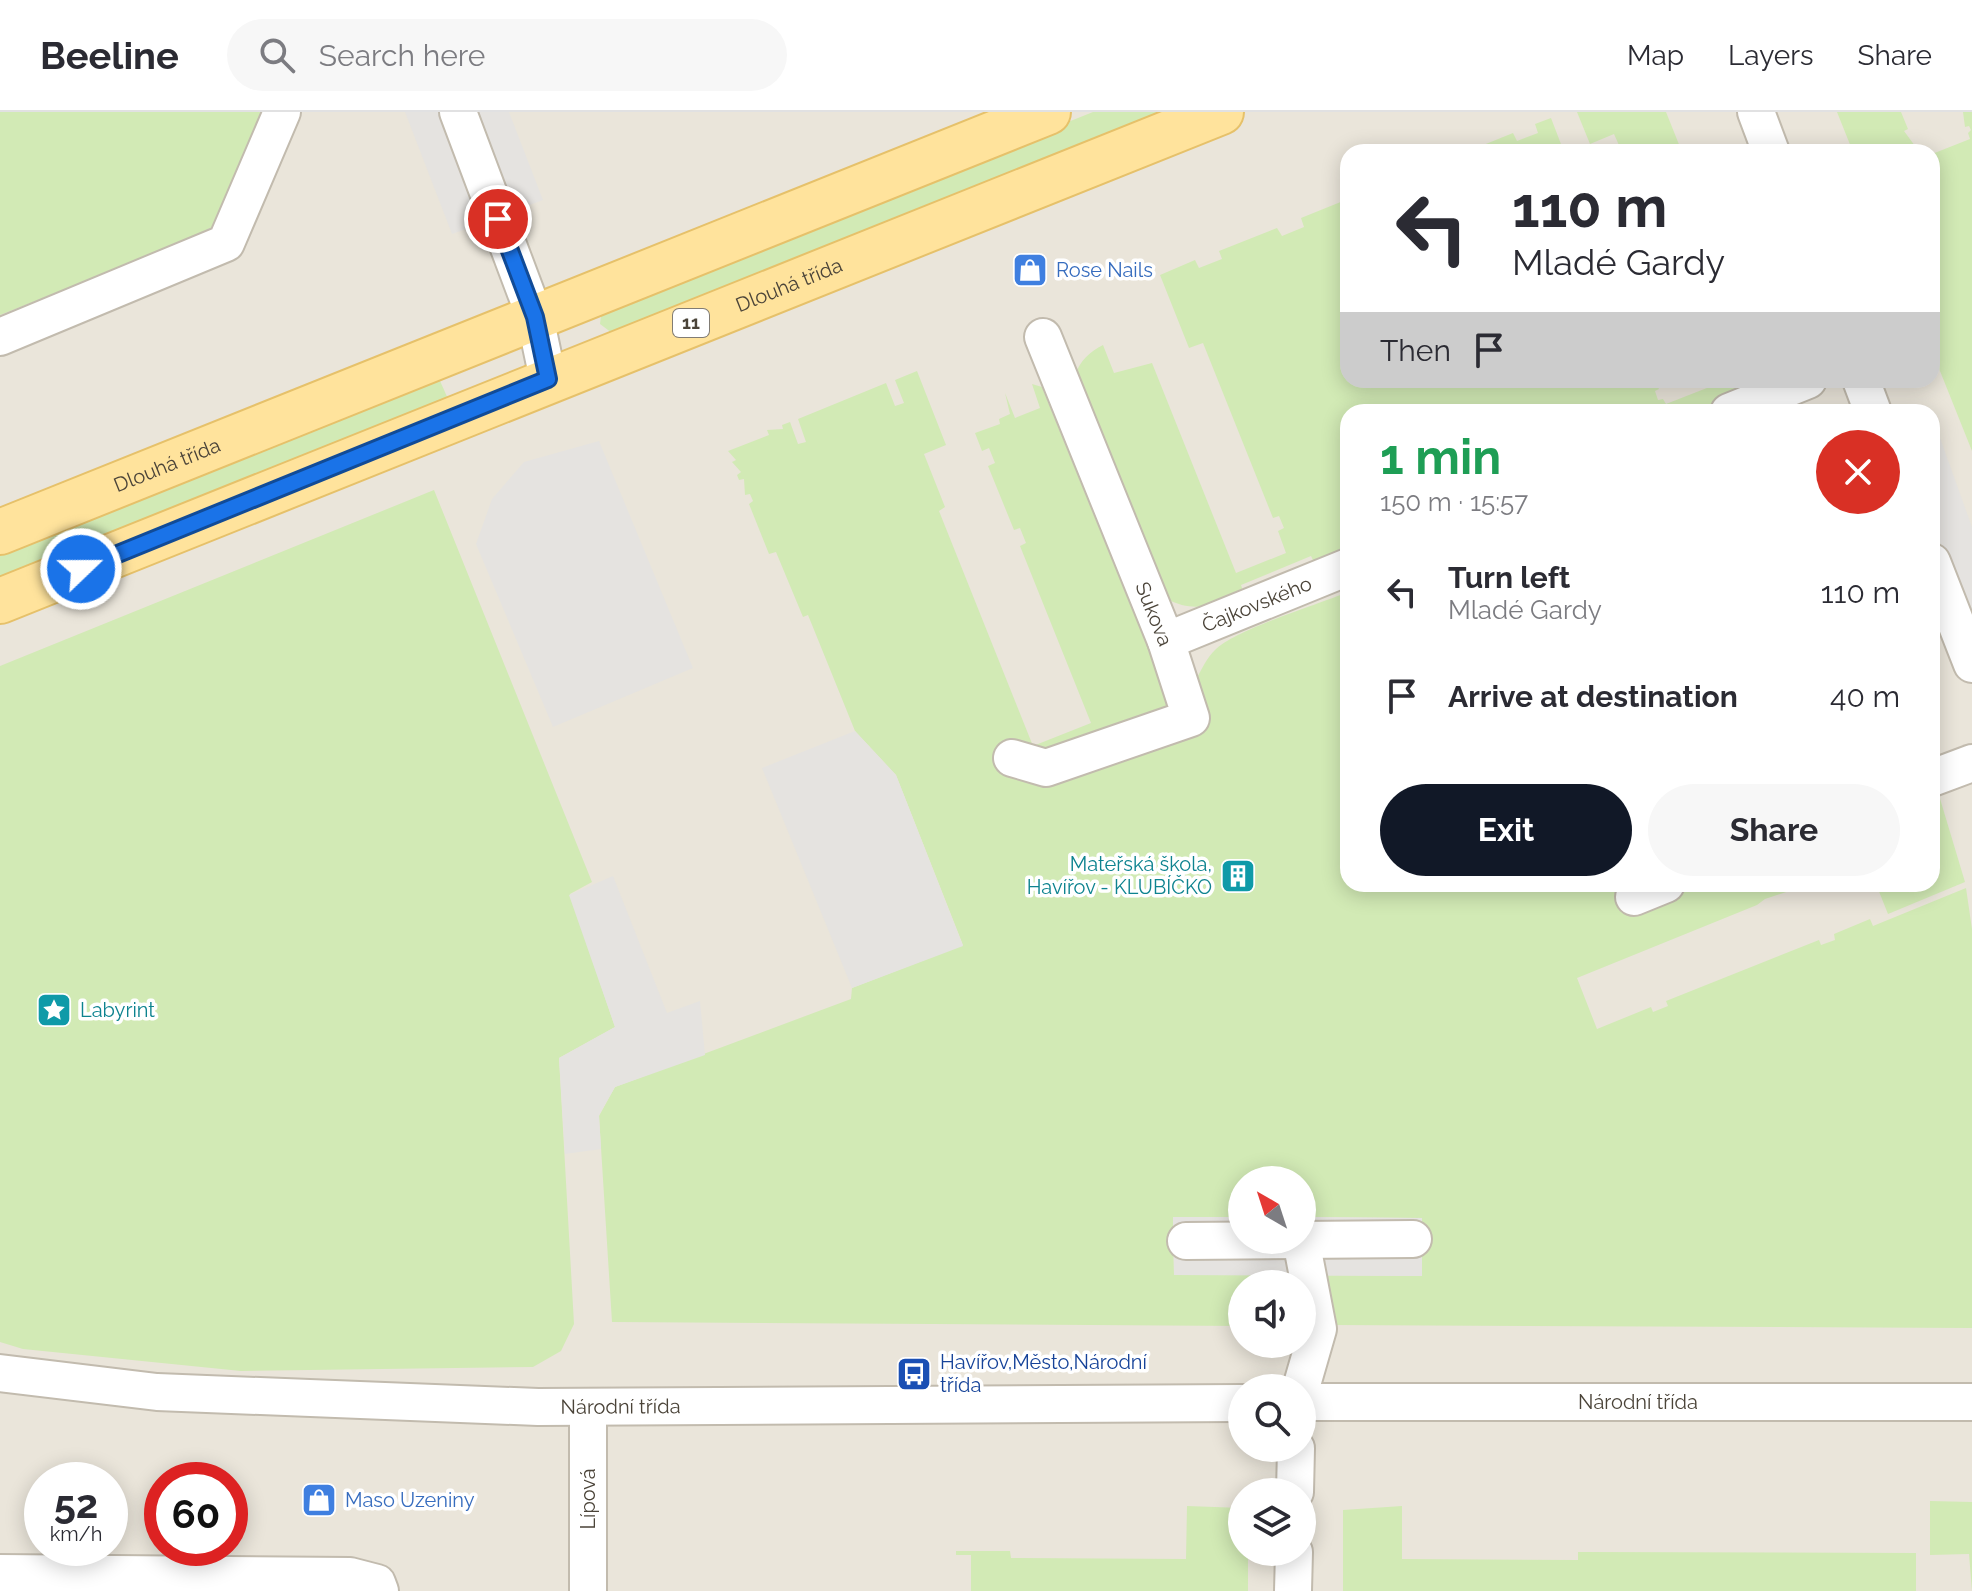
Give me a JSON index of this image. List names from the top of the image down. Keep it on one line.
{"streets":{"main road":["Dlouhá třída","11"],"street":["Čajkovského","Sukova","Národní třída","Lípová"]},"crossings":[["Čajkovského","Sukova"],["Národní třída","Lípová"]],"places":{"shop":["Rose Nails","Maso Uzeniny"],"building":["Mateřská škola, Havířov - KLUBÍČKO"],"place":["Labyrint"],"bus stop":["Havířov,Město,Národní třída"]},"north":"top left","page":{"header":"Beeline","search":"Search here","nav":["Map","Layers","Share"],"turn":["110 m","Mladé Gardy"],"then":"Then","heading":["1 min","150 m · 15:57"],"list":[{"name":"Turn left","note":"Mladé Gardy","value":"110 m"},{"name":"Arrive at destination","value":"40 m"}],"buttons":["Exit","Share"],"speed":"52 km/h","limit":"60"}}
